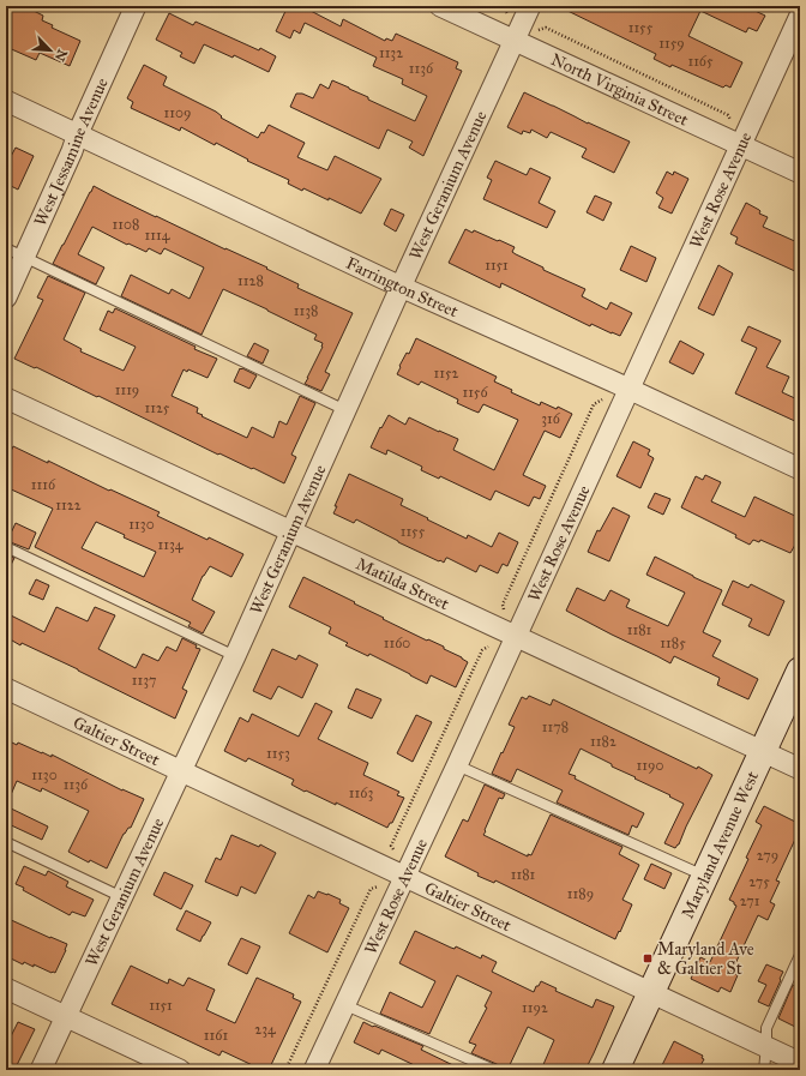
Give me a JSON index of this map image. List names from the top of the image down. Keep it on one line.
{"streets":{"main road":["Maryland Avenue West"],"street":["North Virginia Street","West Jessamine Avenue","West Geranium Avenue","West Rose Avenue","Farrington Street","Matilda Street","Galtier Street"]},"crossings":[["North Virginia Street","West Geranium Avenue"],["North Virginia Street","West Rose Avenue"],["West Jessamine Avenue","Farrington Street"],["West Geranium Avenue","Farrington Street"],["West Geranium Avenue","Matilda Street"],["West Geranium Avenue","Galtier Street"],["West Rose Avenue","Farrington Street"],["West Rose Avenue","Matilda Street"],["West Rose Avenue","Galtier Street"],["Matilda Street","Maryland Avenue West"],["Galtier Street","Maryland Avenue West"]],"places":{"transit":["Maryland Ave & Galtier St"]},"house_numbers":["1155","1159","1132","1165","1136","1109","1108","1114","1151","1128","1138","1152","1119","1156","1125","316","1116","1122","1130","1155","1134","1181","1160","1185","1137","1178","1182","1153","1190","1130","1136","1163","279","1181","275","1189","271","1151","1192","234","1161"],"north":"bottom right"}
